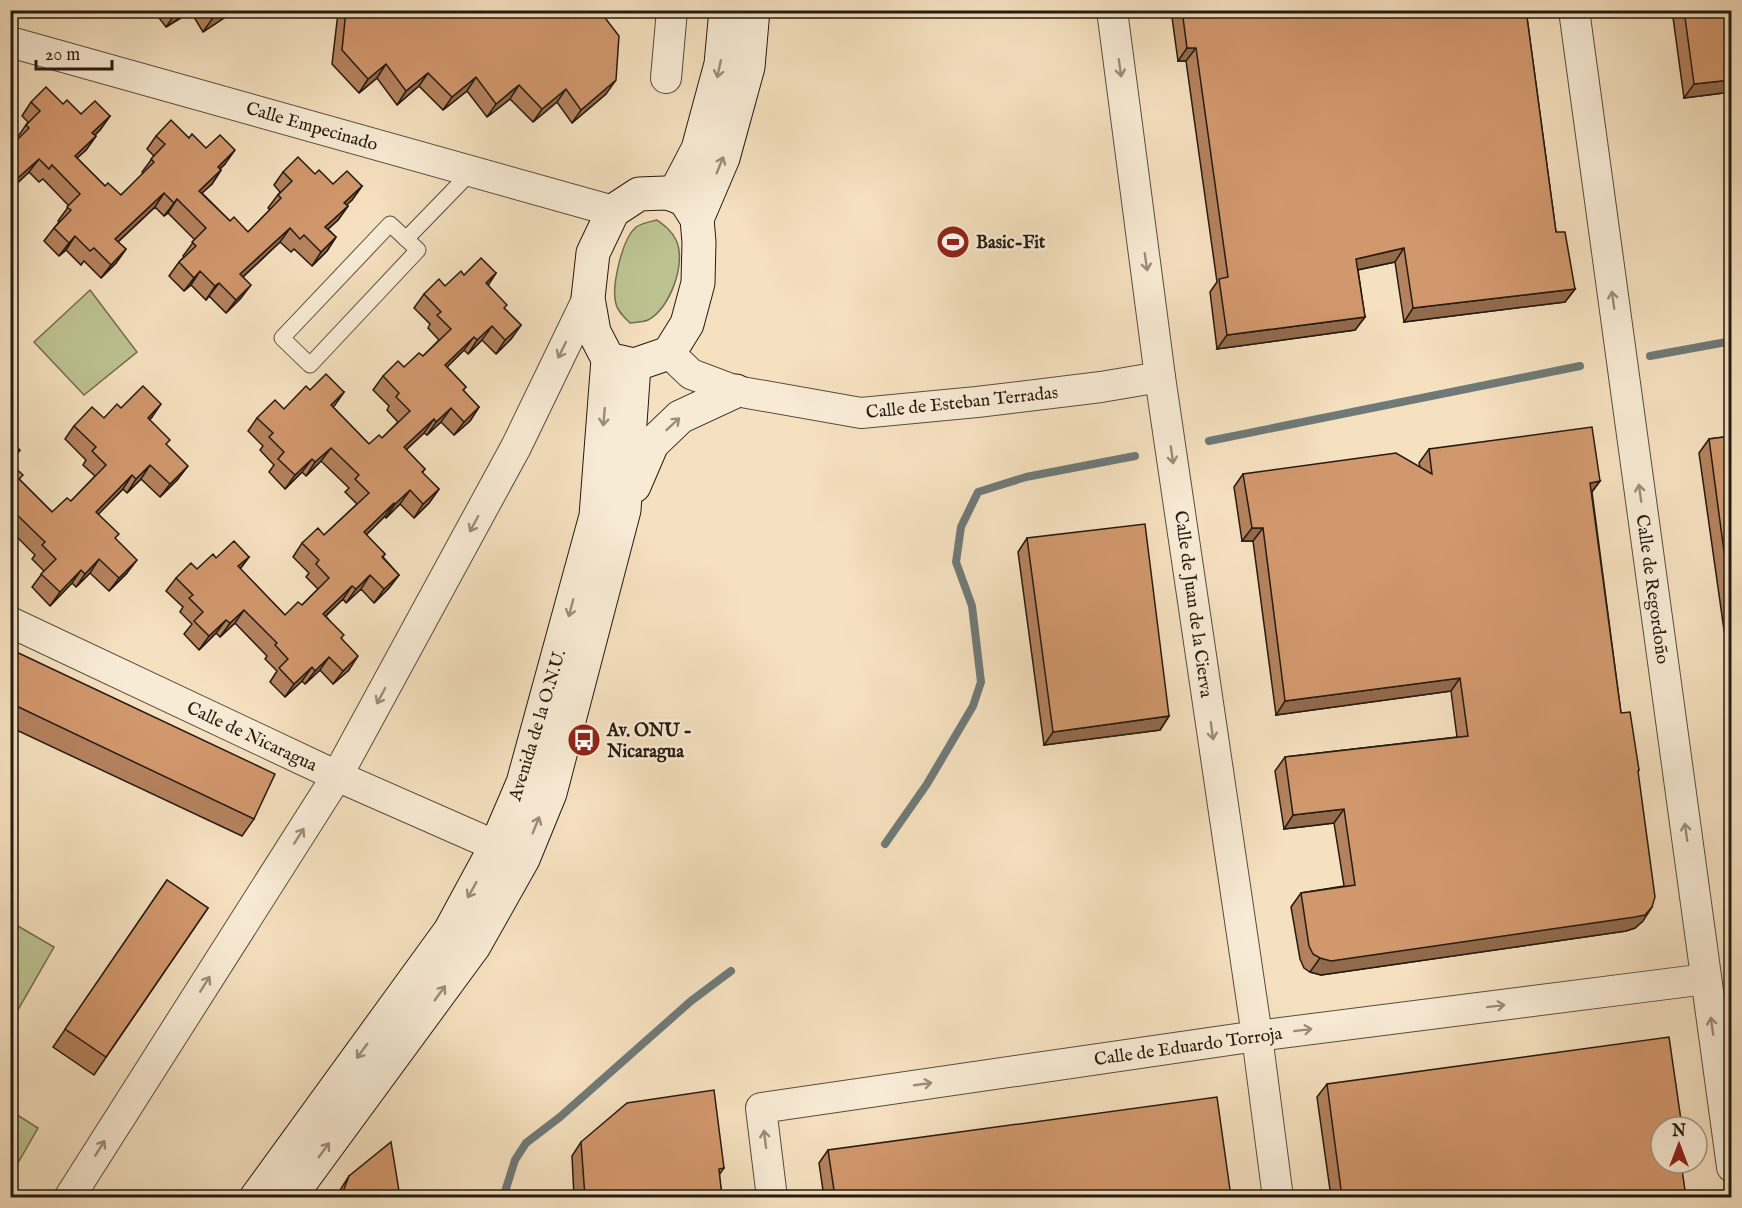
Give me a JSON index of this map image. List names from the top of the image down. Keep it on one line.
{"streets":{"street":["Calle Empecinado","Calle de Esteban Terradas","Calle de Regordoño","Calle de Juan de la Cierva","Avenida de la O.N.U.","Calle de Nicaragua","Calle de Eduardo Torroja"]},"crossings":[["Calle Empecinado","Calle de Esteban Terradas"],["Calle Empecinado","Avenida de la O.N.U."],["Calle de Esteban Terradas","Calle de Juan de la Cierva"],["Calle de Esteban Terradas","Avenida de la O.N.U."],["Calle de Regordoño","Calle de Eduardo Torroja"],["Calle de Juan de la Cierva","Calle de Eduardo Torroja"],["Avenida de la O.N.U.","Calle de Nicaragua"]],"one_way":["Calle de Regordoño","Calle de Juan de la Cierva","Calle de Eduardo Torroja"],"places":{"sports":["Basic-Fit"],"bus stop":["Av. ONU - Nicaragua"]},"scale_bar":"20 m","north":"top"}
